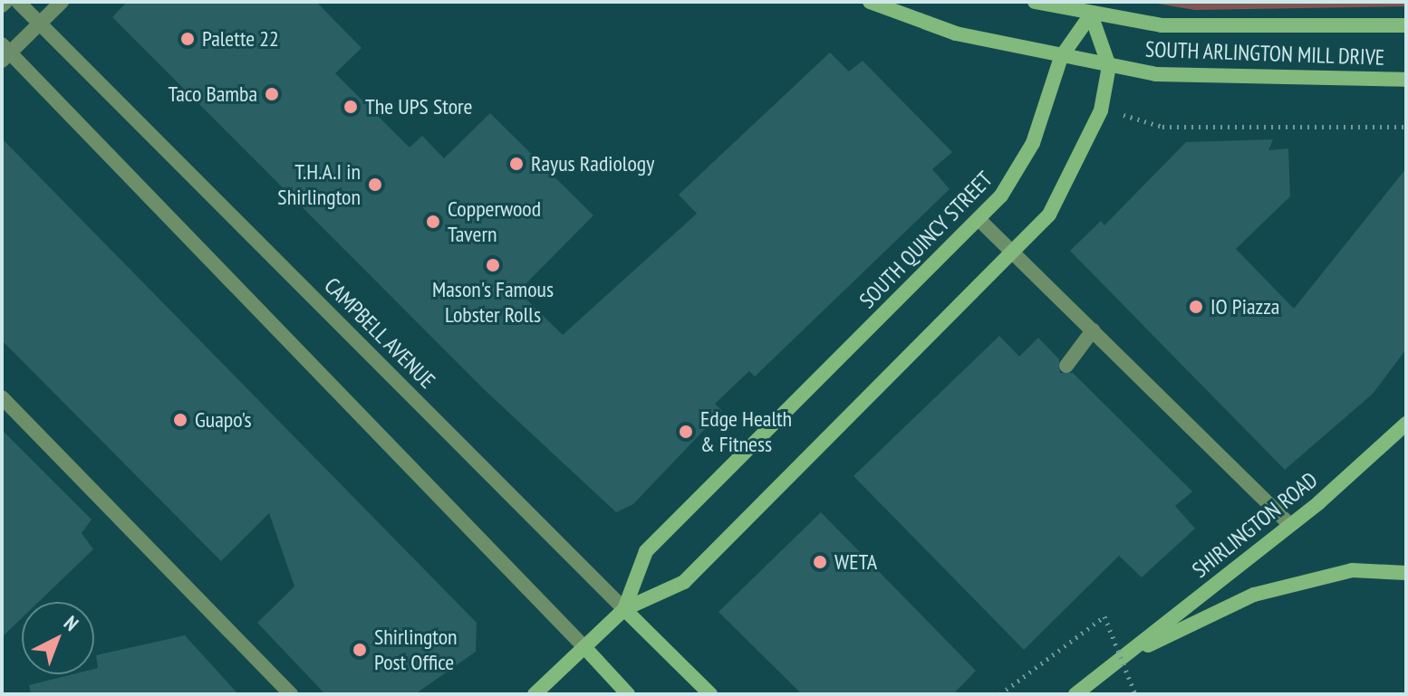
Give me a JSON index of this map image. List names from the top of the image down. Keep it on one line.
{"streets":{"street":["SOUTH ARLINGTON MILL DRIVE","SOUTH QUINCY STREET","CAMPBELL AVENUE","SHIRLINGTON ROAD"]},"crossings":[["SOUTH ARLINGTON MILL DRIVE","SOUTH QUINCY STREET"],["SOUTH QUINCY STREET","CAMPBELL AVENUE"]],"places":["Palette 22","Taco Bamba","The UPS Store","Rayus Radiology","T.H.A.I in Shirlington","Copperwood Tavern","Mason's Famous Lobster Rolls","IO Piazza","Guapo's","Edge Health & Fitness","WETA","Shirlington Post Office"],"north":"top right"}
